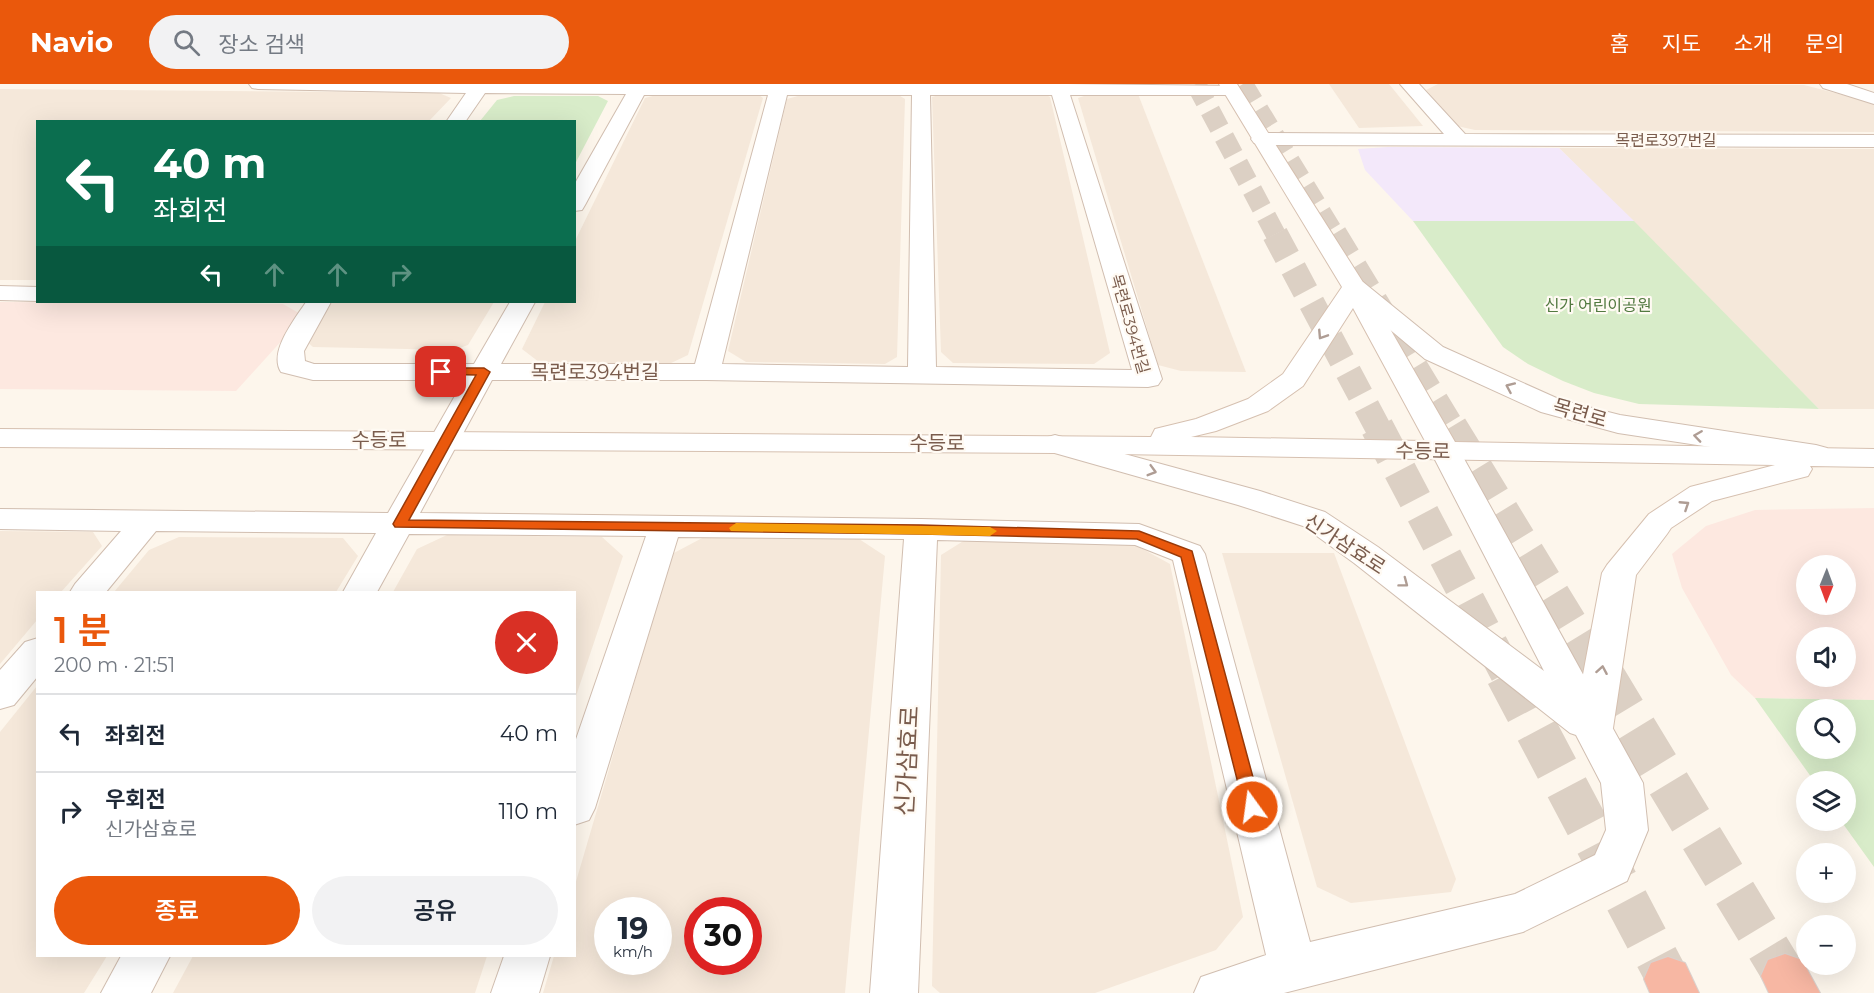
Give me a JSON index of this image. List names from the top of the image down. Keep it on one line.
{"streets":{"street":["목련로397번길","목련로394번길","목련로","수등로","신가삼효로"]},"crossings":[["목련로397번길","목련로"],["목련로","수등로"],["목련로","신가삼효로"],["수등로","신가삼효로"]],"one_way":["목련로"],"parks":["신가 어린이공원"],"north":"bottom","page":{"header":"Navio","search":"장소 검색","nav":["홈","지도","소개","문의"],"turn":["40 m","좌회전"],"map_buttons":["+","−"],"heading":["1 분","200 m · 21:51"],"list":[{"name":"좌회전","value":"40 m"},{"name":"우회전","note":"신가삼효로","value":"110 m"}],"buttons":["종료","공유"],"speed":"19 km/h","limit":"30"}}
